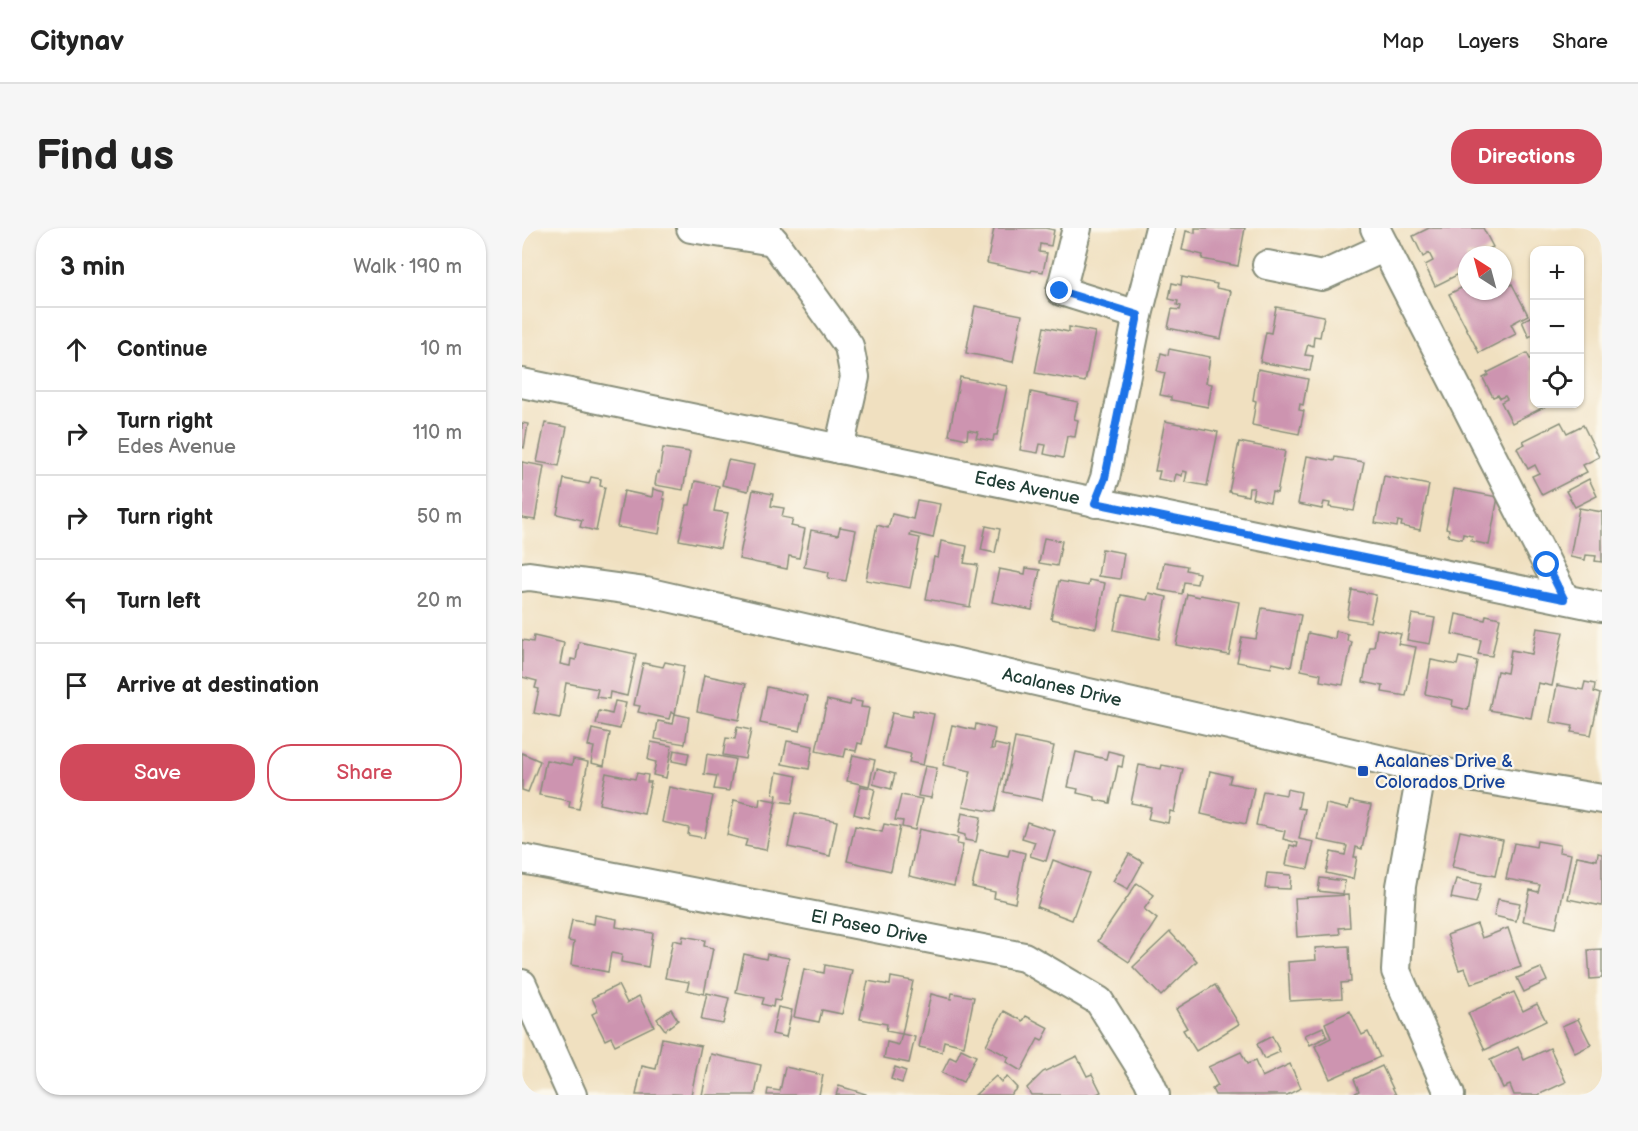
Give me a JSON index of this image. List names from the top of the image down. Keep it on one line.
{"streets":{"street":["Edes Avenue","Acalanes Drive","El Paseo Drive"]},"places":{"transit":["Acalanes Drive & Colorados Drive"]},"north":"top left","page":{"header":"Citynav","nav":["Map","Layers","Share"],"buttons":["Directions",["Save","Share"]],"title":"Find us","heading":["3 min","Walk · 190 m"],"map_buttons":["+","−"],"list":[["Continue","10 m"],["Turn right","Edes Avenue","110 m"],["Turn right","50 m"],["Turn left","20 m"],"Arrive at destination"]}}
